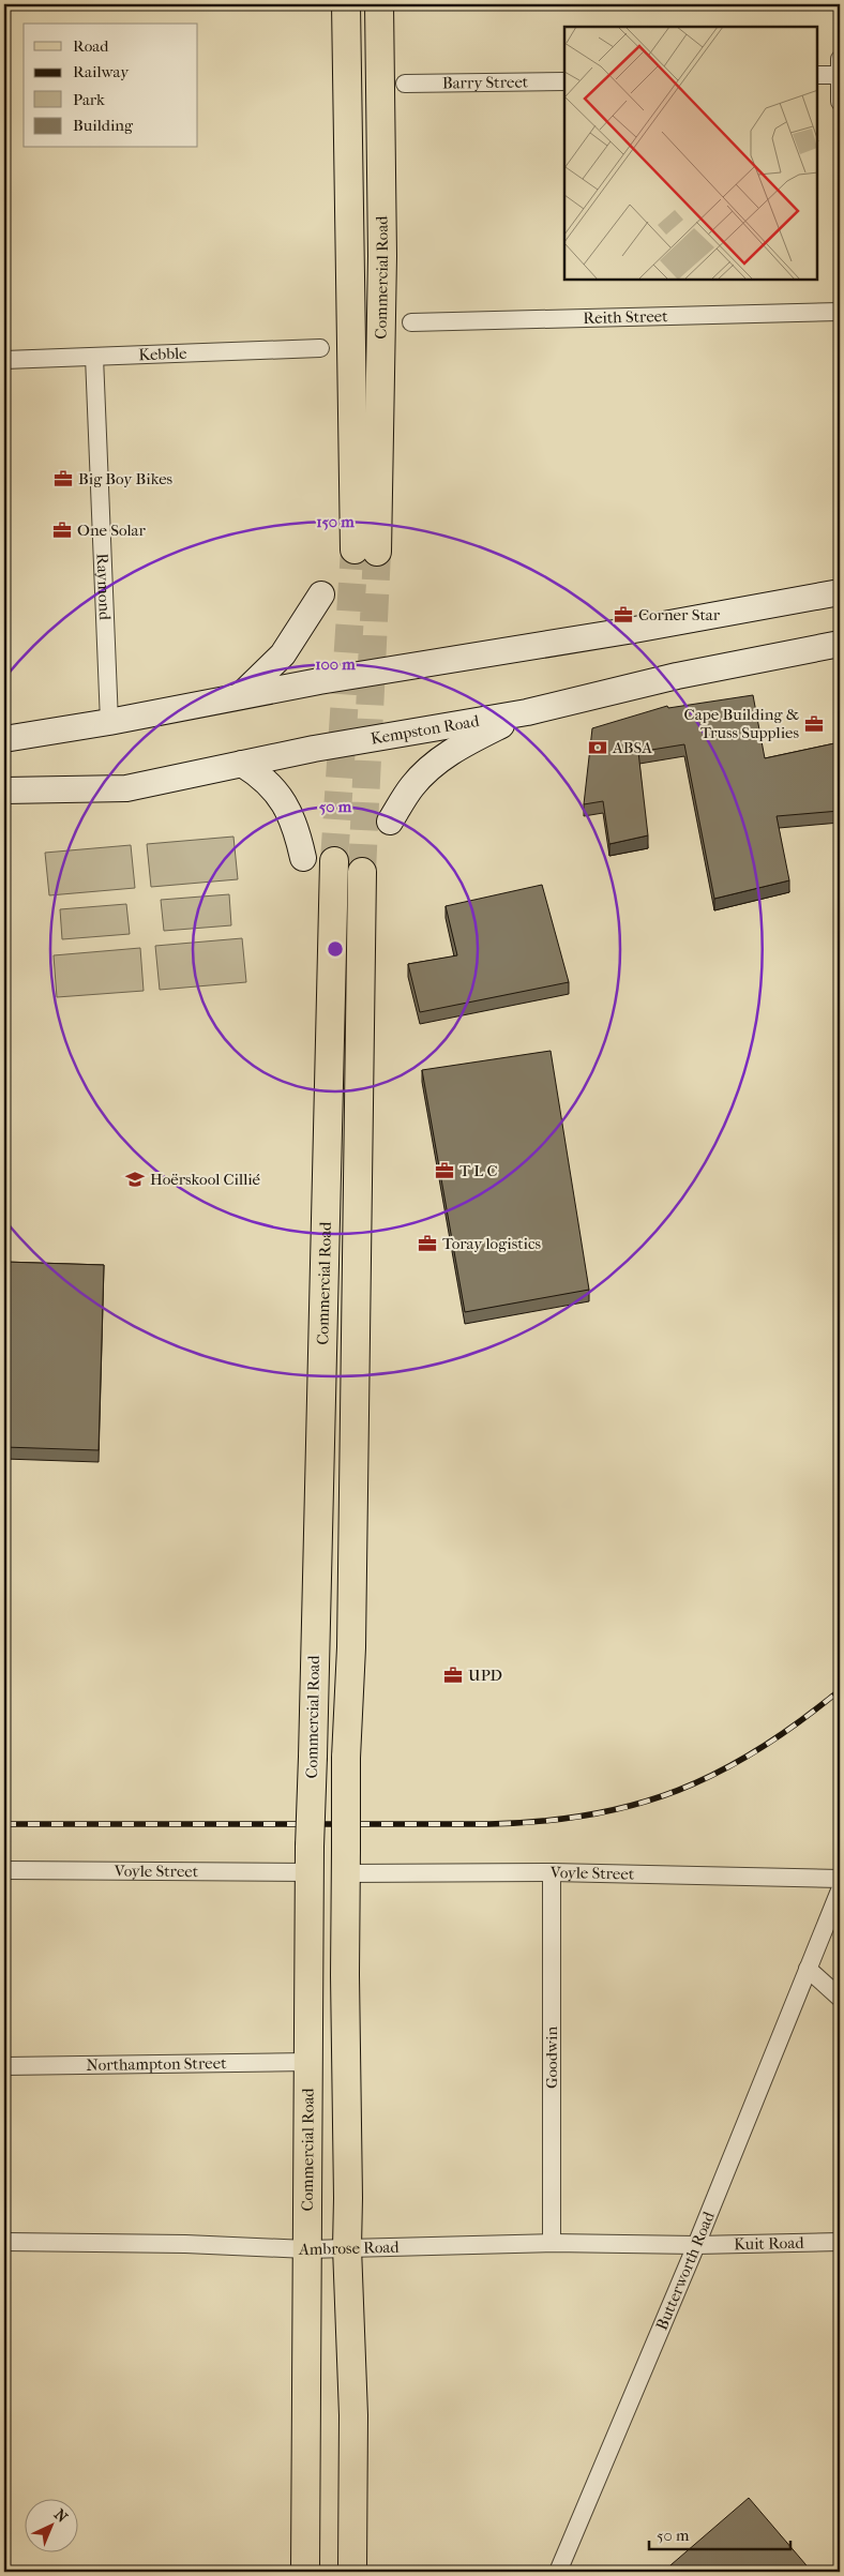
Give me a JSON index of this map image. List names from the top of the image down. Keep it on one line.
{"streets":{"main road":["Commercial Road","Kempston Road"],"street":["Barry Street","Reith Street","Kebble","Raymond","Voyle Street","Goodwin","Northampton Street","Kuit Road","Ambrose Road","Butterworth Road"]},"crossings":[["Commercial Road","Voyle Street"],["Commercial Road","Northampton Street"],["Commercial Road","Ambrose Road"],["Kebble","Raymond"],["Voyle Street","Goodwin"],["Goodwin","Ambrose Road"],["Kuit Road","Ambrose Road"],["Kuit Road","Butterworth Road"],["Ambrose Road","Butterworth Road"]],"places":{"office":["Big Boy Bikes","One Solar","Corner Star","Cape Building & Truss Supplies","T L C","Toray logistics","UPD"],"bank":["ABSA"],"school or university":["Hoërskool Cillié"]},"legend":["Road","Railway","Park","Building"],"scale_bar":"50 m","north":"top right","rings":["150 m","100 m","50 m"]}
